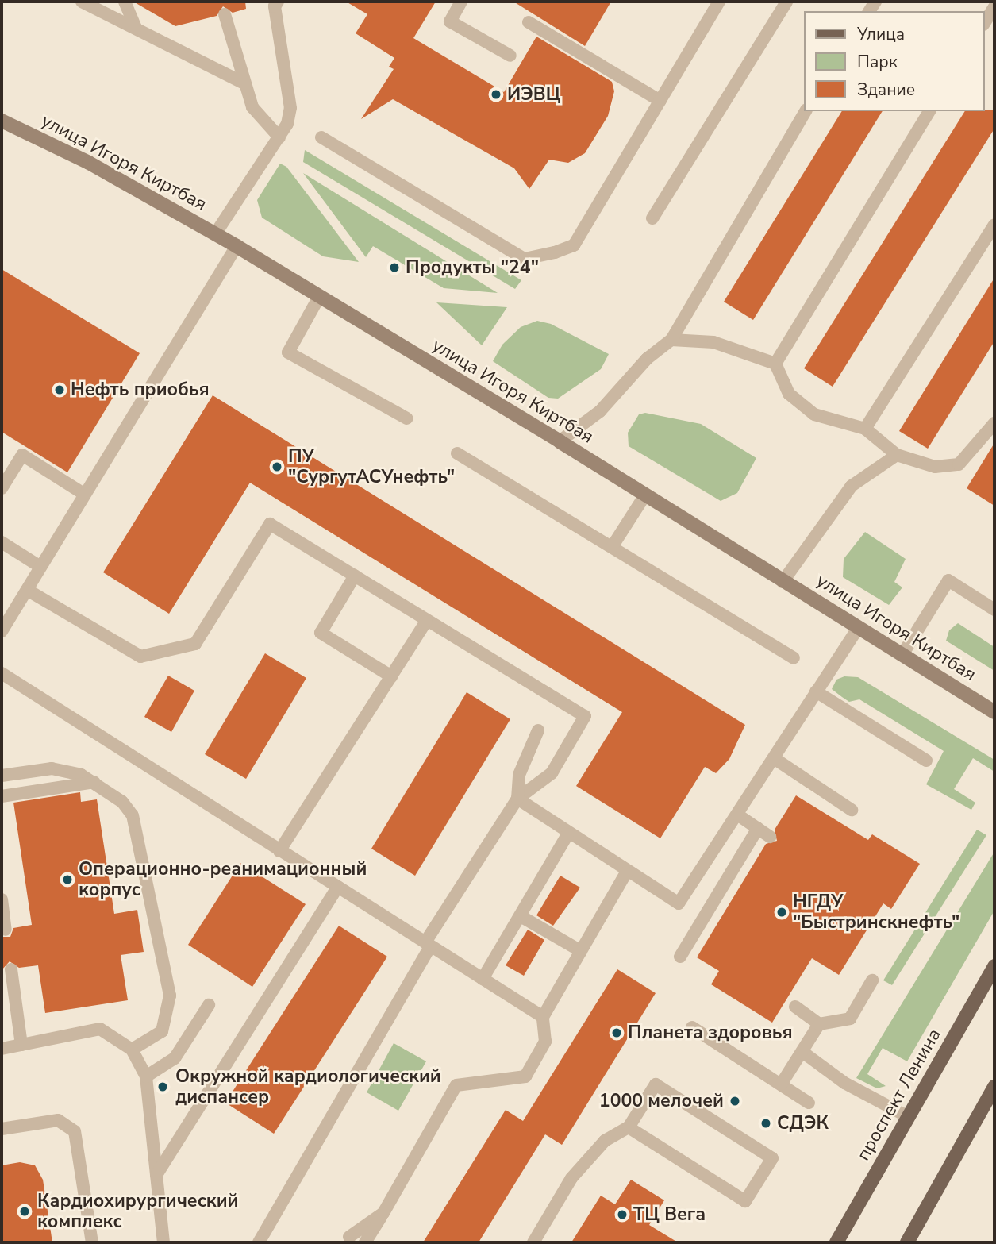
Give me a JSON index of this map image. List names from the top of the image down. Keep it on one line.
{"streets":{"main road":["улица Игоря Киртбая","проспект Ленина"]},"places":["ИЭВЦ","Продукты \"24\"","Нефть приобья","ПУ \"СургутАСУнефть\"","Операционно-реанимационный корпус","НГДУ \"Быстринскнефть\"","Планета здоровья","Окружной кардиологический диспансер","1000 мелочей","СДЭК","Кардиохирургический комплекс","ТЦ Вега"],"legend":["Улица","Парк","Здание"]}
